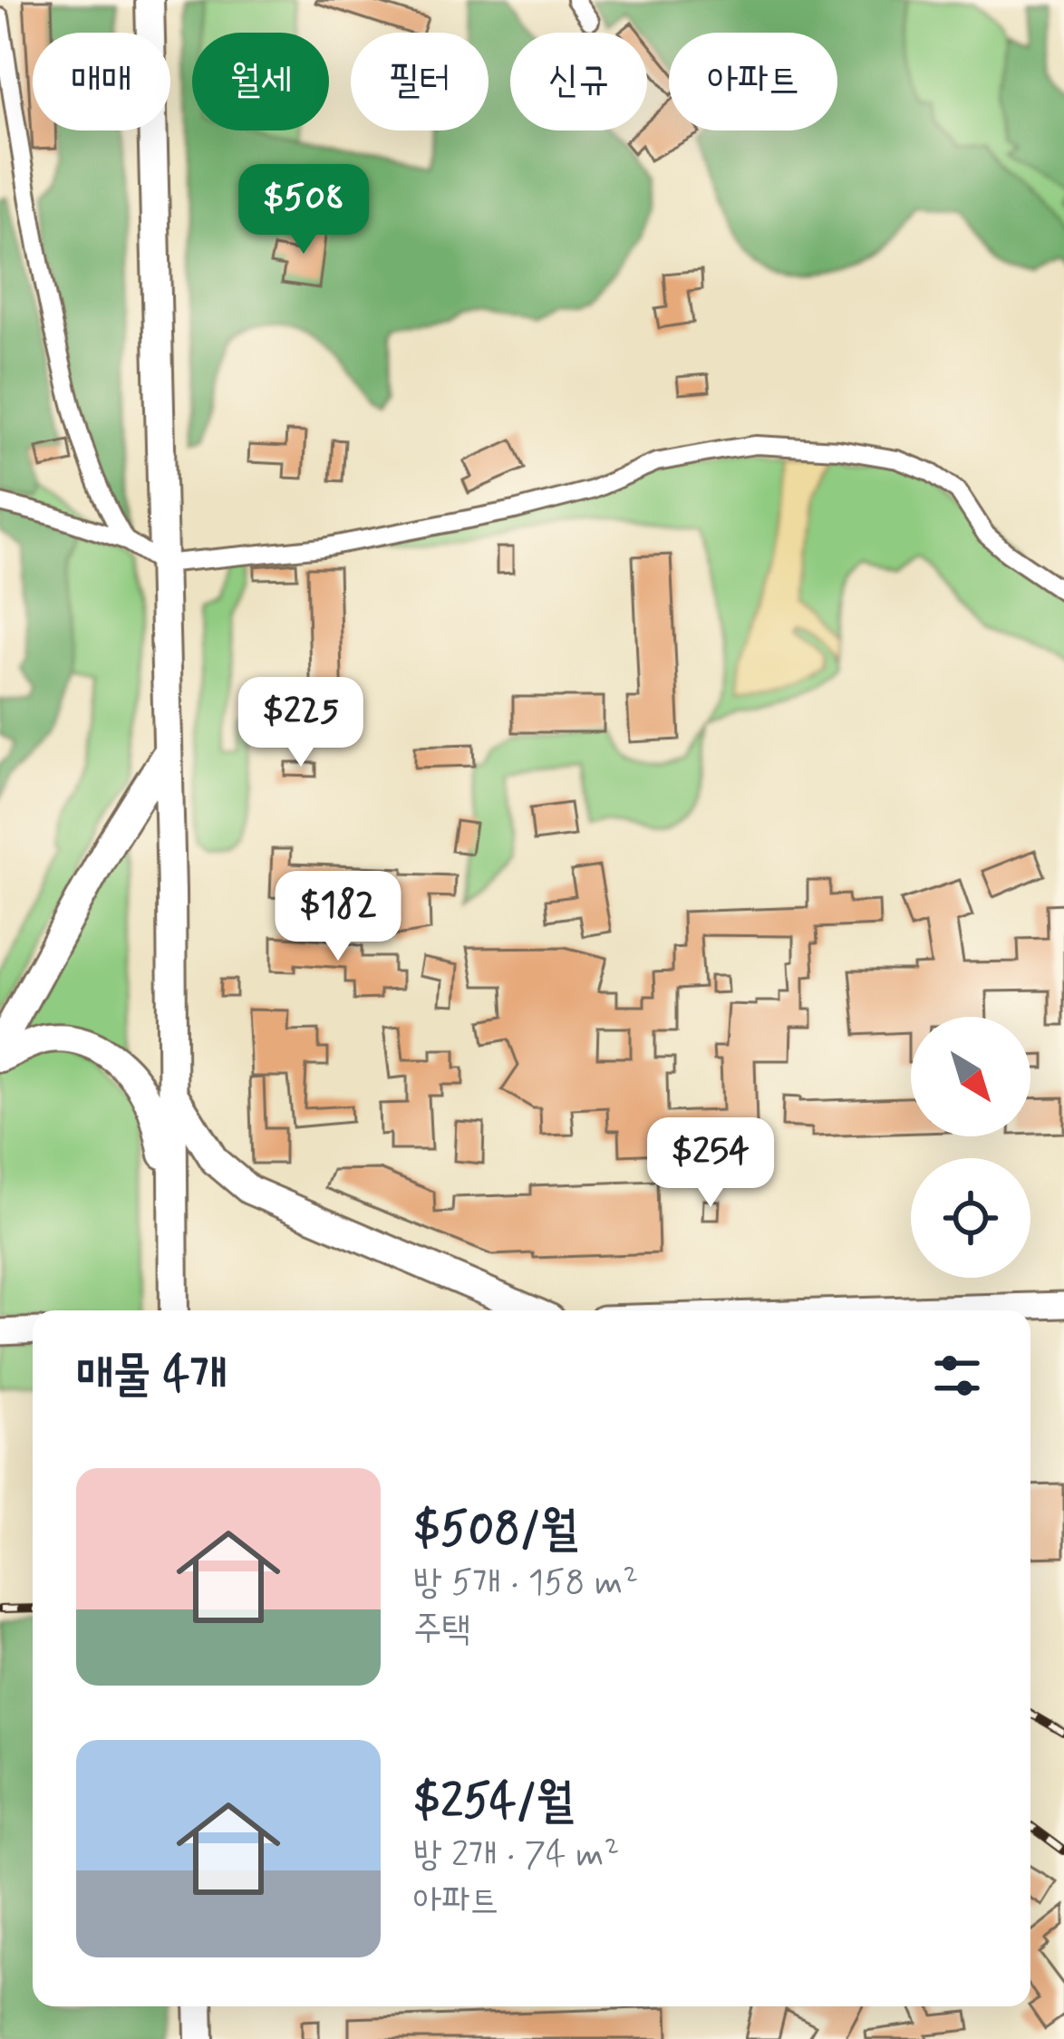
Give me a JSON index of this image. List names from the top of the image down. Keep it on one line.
{"north":"bottom right","page":{"chip":["매매","월세","필터","신규","아파트"],"price":["$508","$225","$182","$254"],"heading":"매물 4개","list":[{"name":"$508/월","note":"방 5개 · 158 m² · 주택"},{"name":"$254/월","note":"방 2개 · 74 m² · 아파트"}]}}
